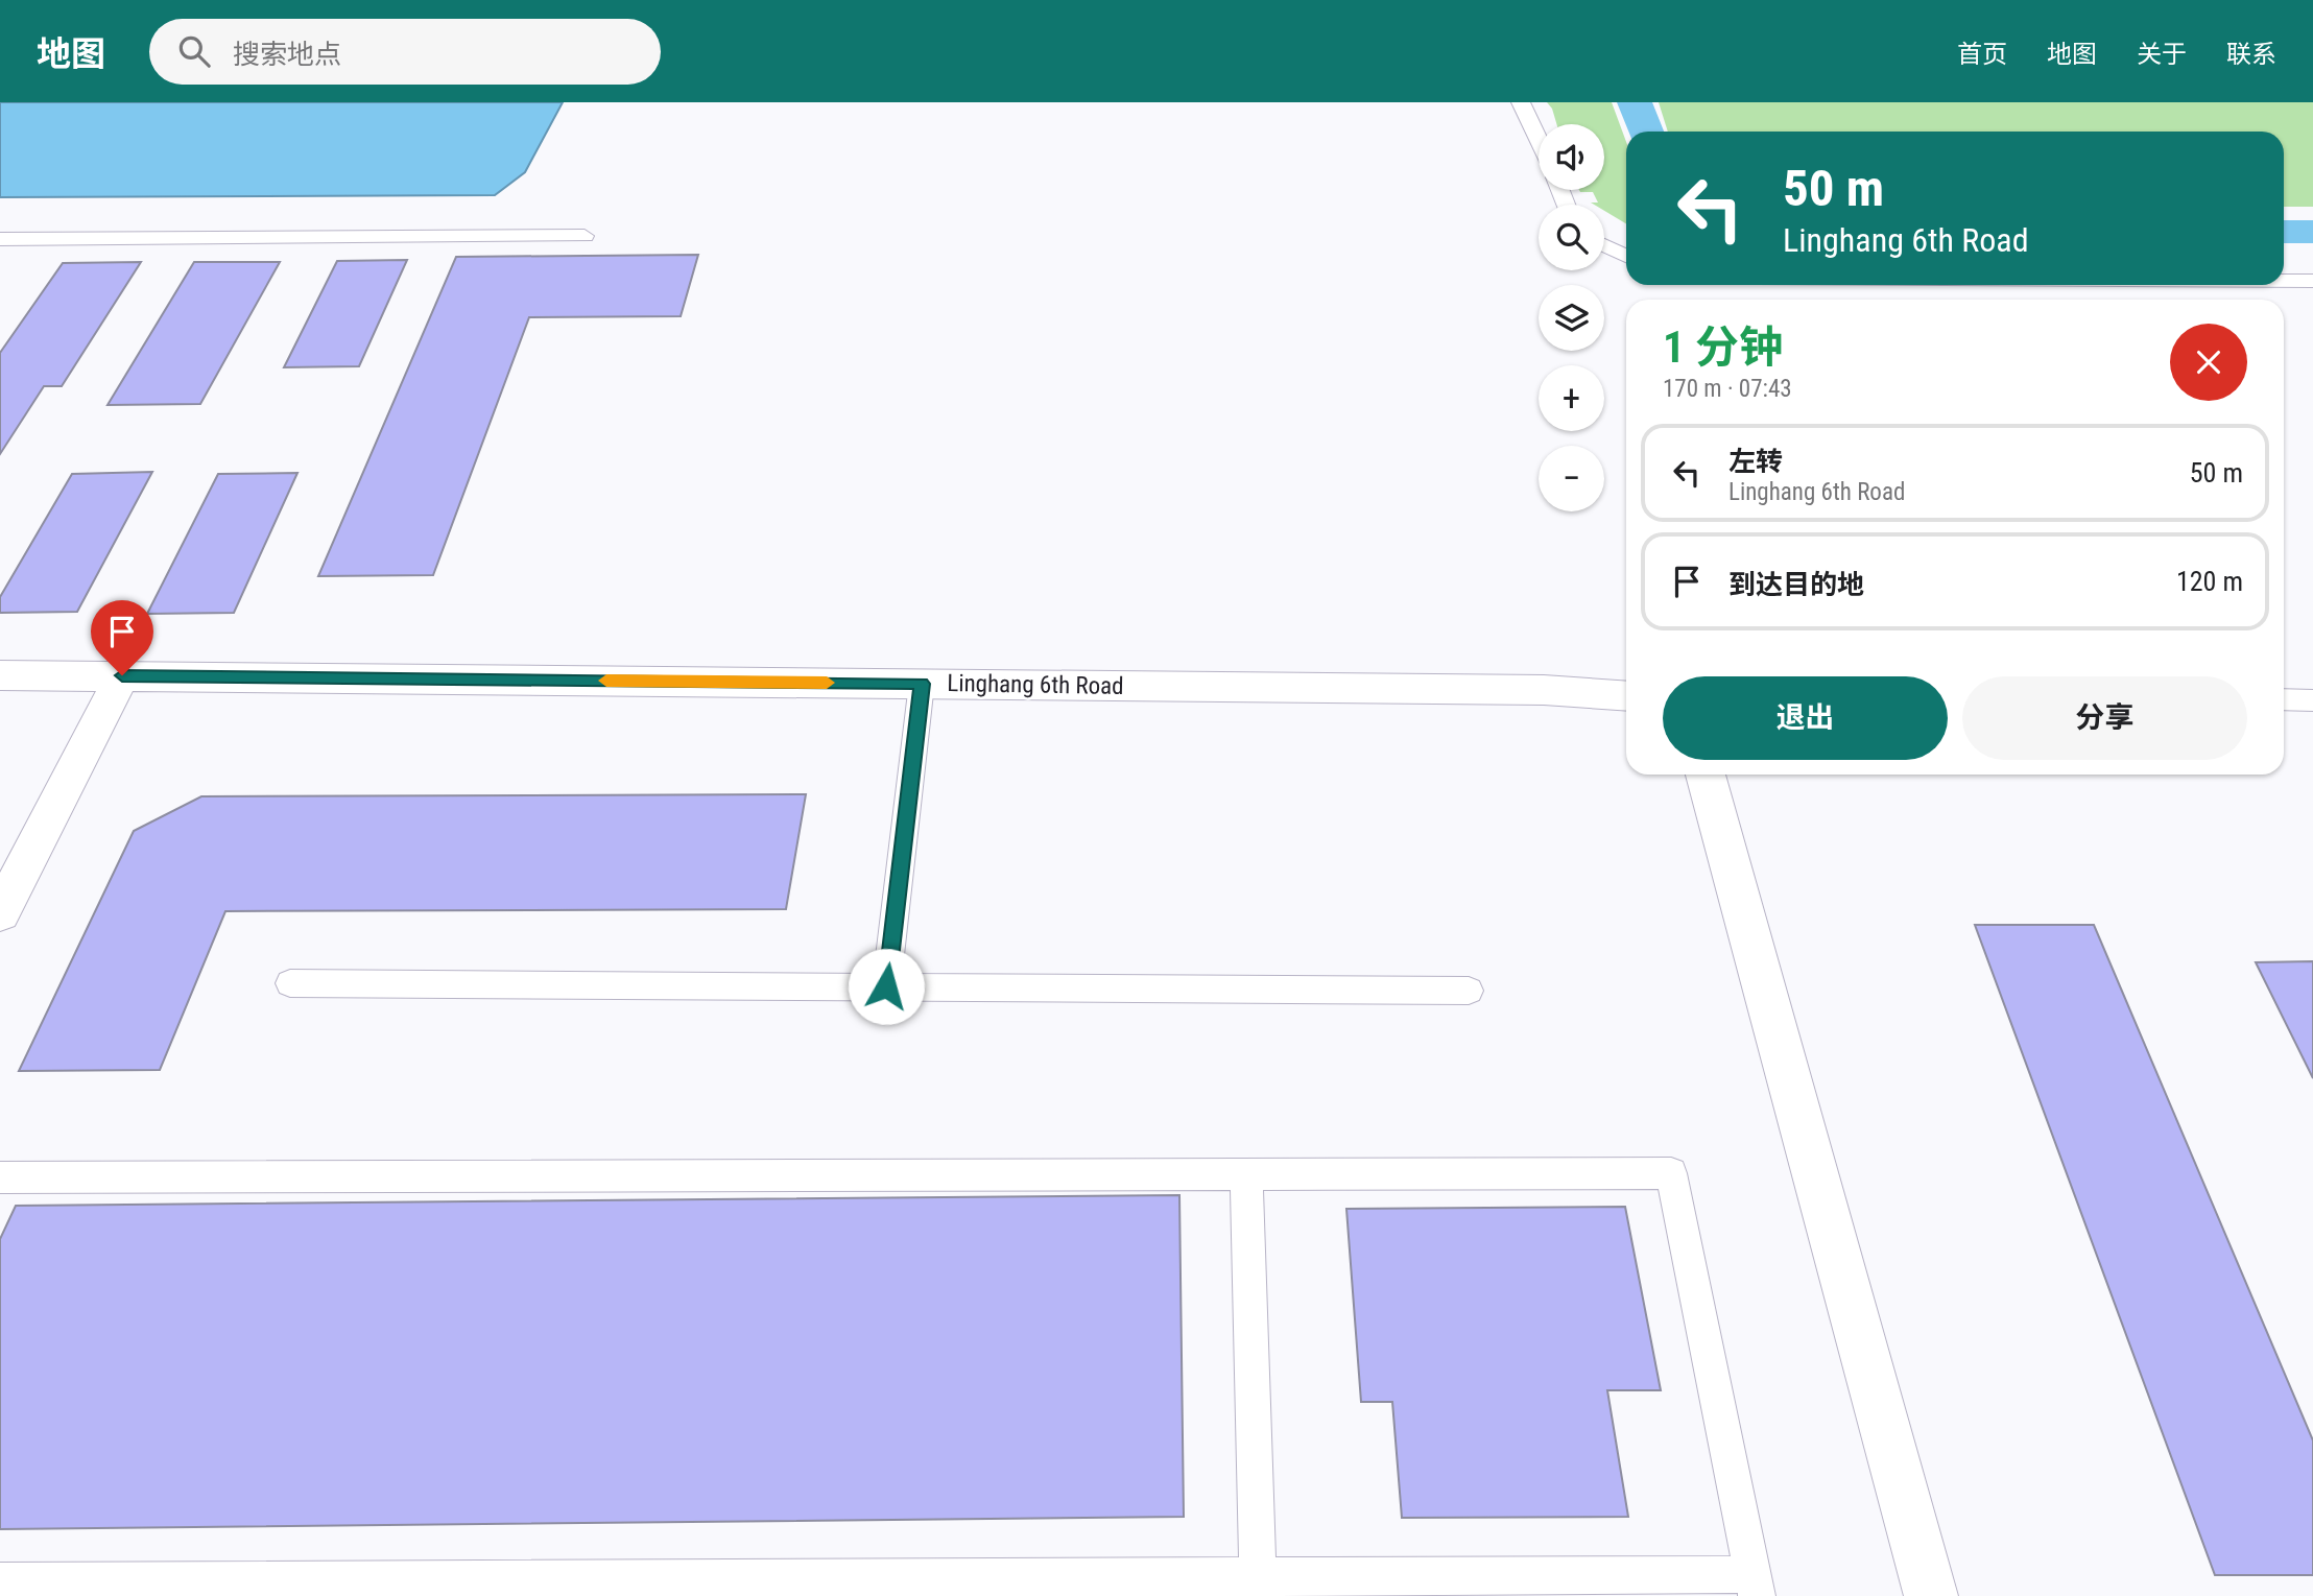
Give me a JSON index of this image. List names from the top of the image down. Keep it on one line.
{"streets":{"street":["Linghang 6th Road"]},"page":{"header":"地图","search":"搜索地点","nav":["首页","地图","关于","联系"],"map_buttons":["+","−"],"turn":["50 m","Linghang 6th Road"],"heading":["1 分钟","170 m · 07:43"],"list":[{"name":"左转","note":"Linghang 6th Road","value":"50 m"},{"name":"到达目的地","value":"120 m"}],"buttons":["退出","分享"]}}
